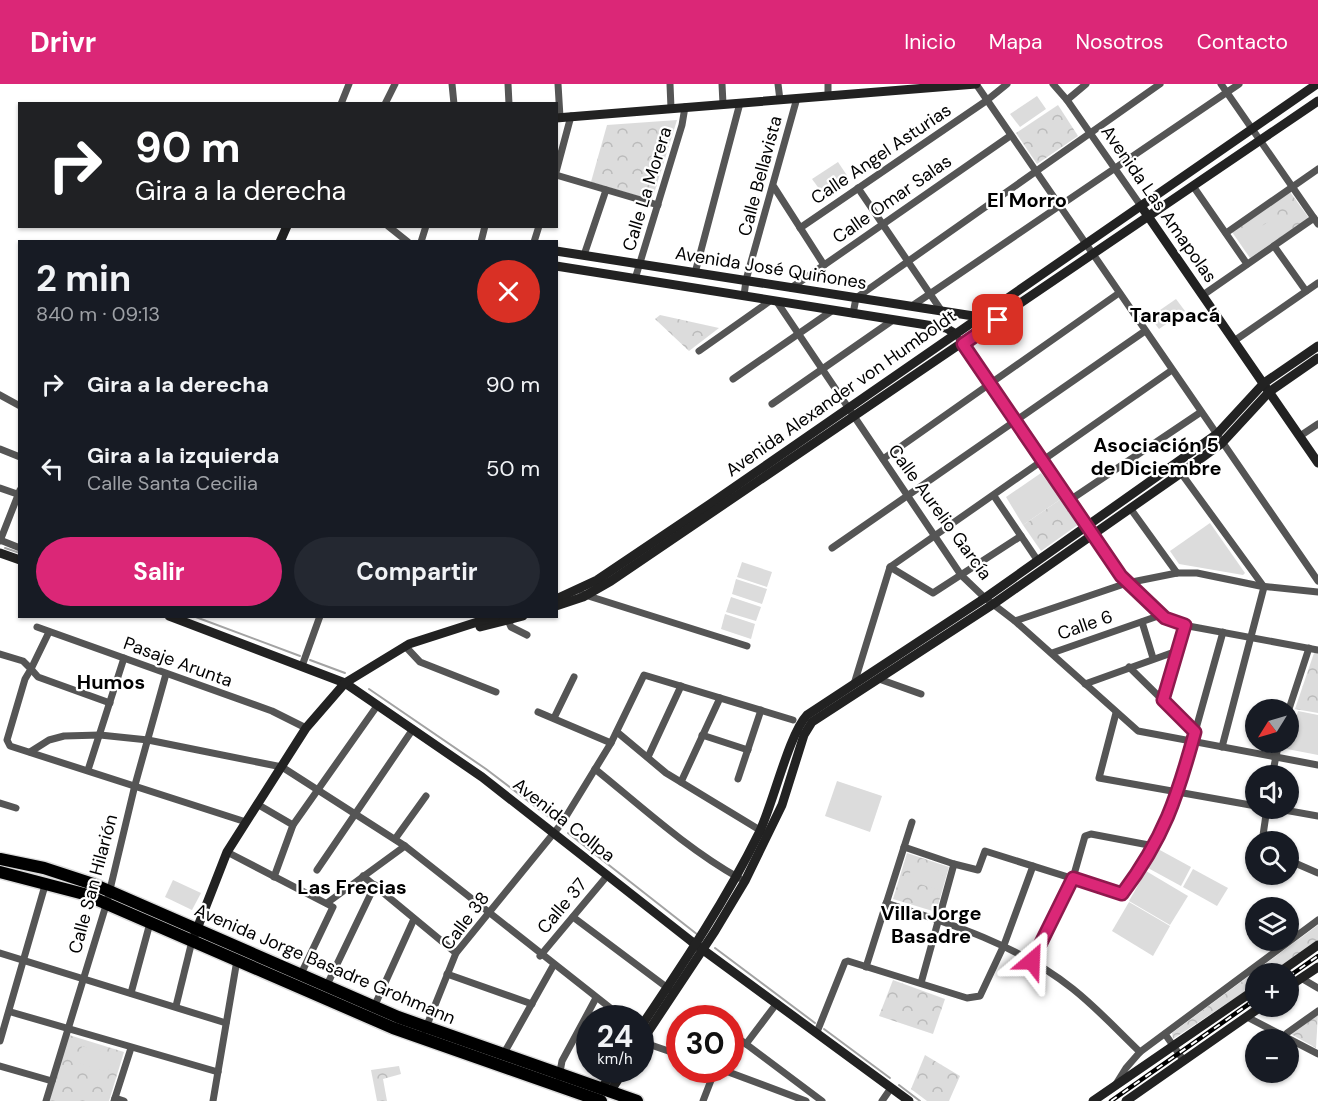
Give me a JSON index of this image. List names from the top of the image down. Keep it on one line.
{"streets":{"highway":["Avenida Jorge Basadre Grohmann"],"main road":["Avenida Las Amapolas","Avenida José Quiñones","Avenida Alexander von Humboldt","Avenida Collpa"],"street":["Calle Angel Asturias","Calle Bellavista","Calle La Morera","Calle Omar Salas","Calle Aurelio García","Calle 6","Pasaje Arunta","Calle San Hilarión","Calle 37","Calle 38"]},"crossings":[["Calle Bellavista","Avenida José Quiñones"],["Calle La Morera","Avenida José Quiñones"],["Calle Omar Salas","Avenida José Quiñones"],["Avenida Las Amapolas","Avenida Alexander von Humboldt"],["Avenida José Quiñones","Avenida Alexander von Humboldt"],["Avenida José Quiñones","Calle Aurelio García"],["Avenida Alexander von Humboldt","Calle Aurelio García"],["Calle Aurelio García","Calle 6"],["Pasaje Arunta","Calle San Hilarión"],["Avenida Collpa","Calle 37"],["Avenida Collpa","Calle 38"],["Calle San Hilarión","Avenida Jorge Basadre Grohmann"],["Calle 38","Avenida Jorge Basadre Grohmann"]],"districts":["El Morro","Tarapacá","Asociación 5 de Diciembre","Humos","Las Frecias","Villa Jorge Basadre"],"north":"bottom left","page":{"header":"Drivr","nav":["Inicio","Mapa","Nosotros","Contacto"],"turn":["90 m","Gira a la derecha"],"heading":["2 min","840 m · 09:13"],"list":[{"name":"Gira a la derecha","value":"90 m"},{"name":"Gira a la izquierda","note":"Calle Santa Cecilia","value":"50 m"}],"buttons":["Salir","Compartir"],"map_buttons":["+","−"],"speed":"24 km/h","limit":"30"}}
